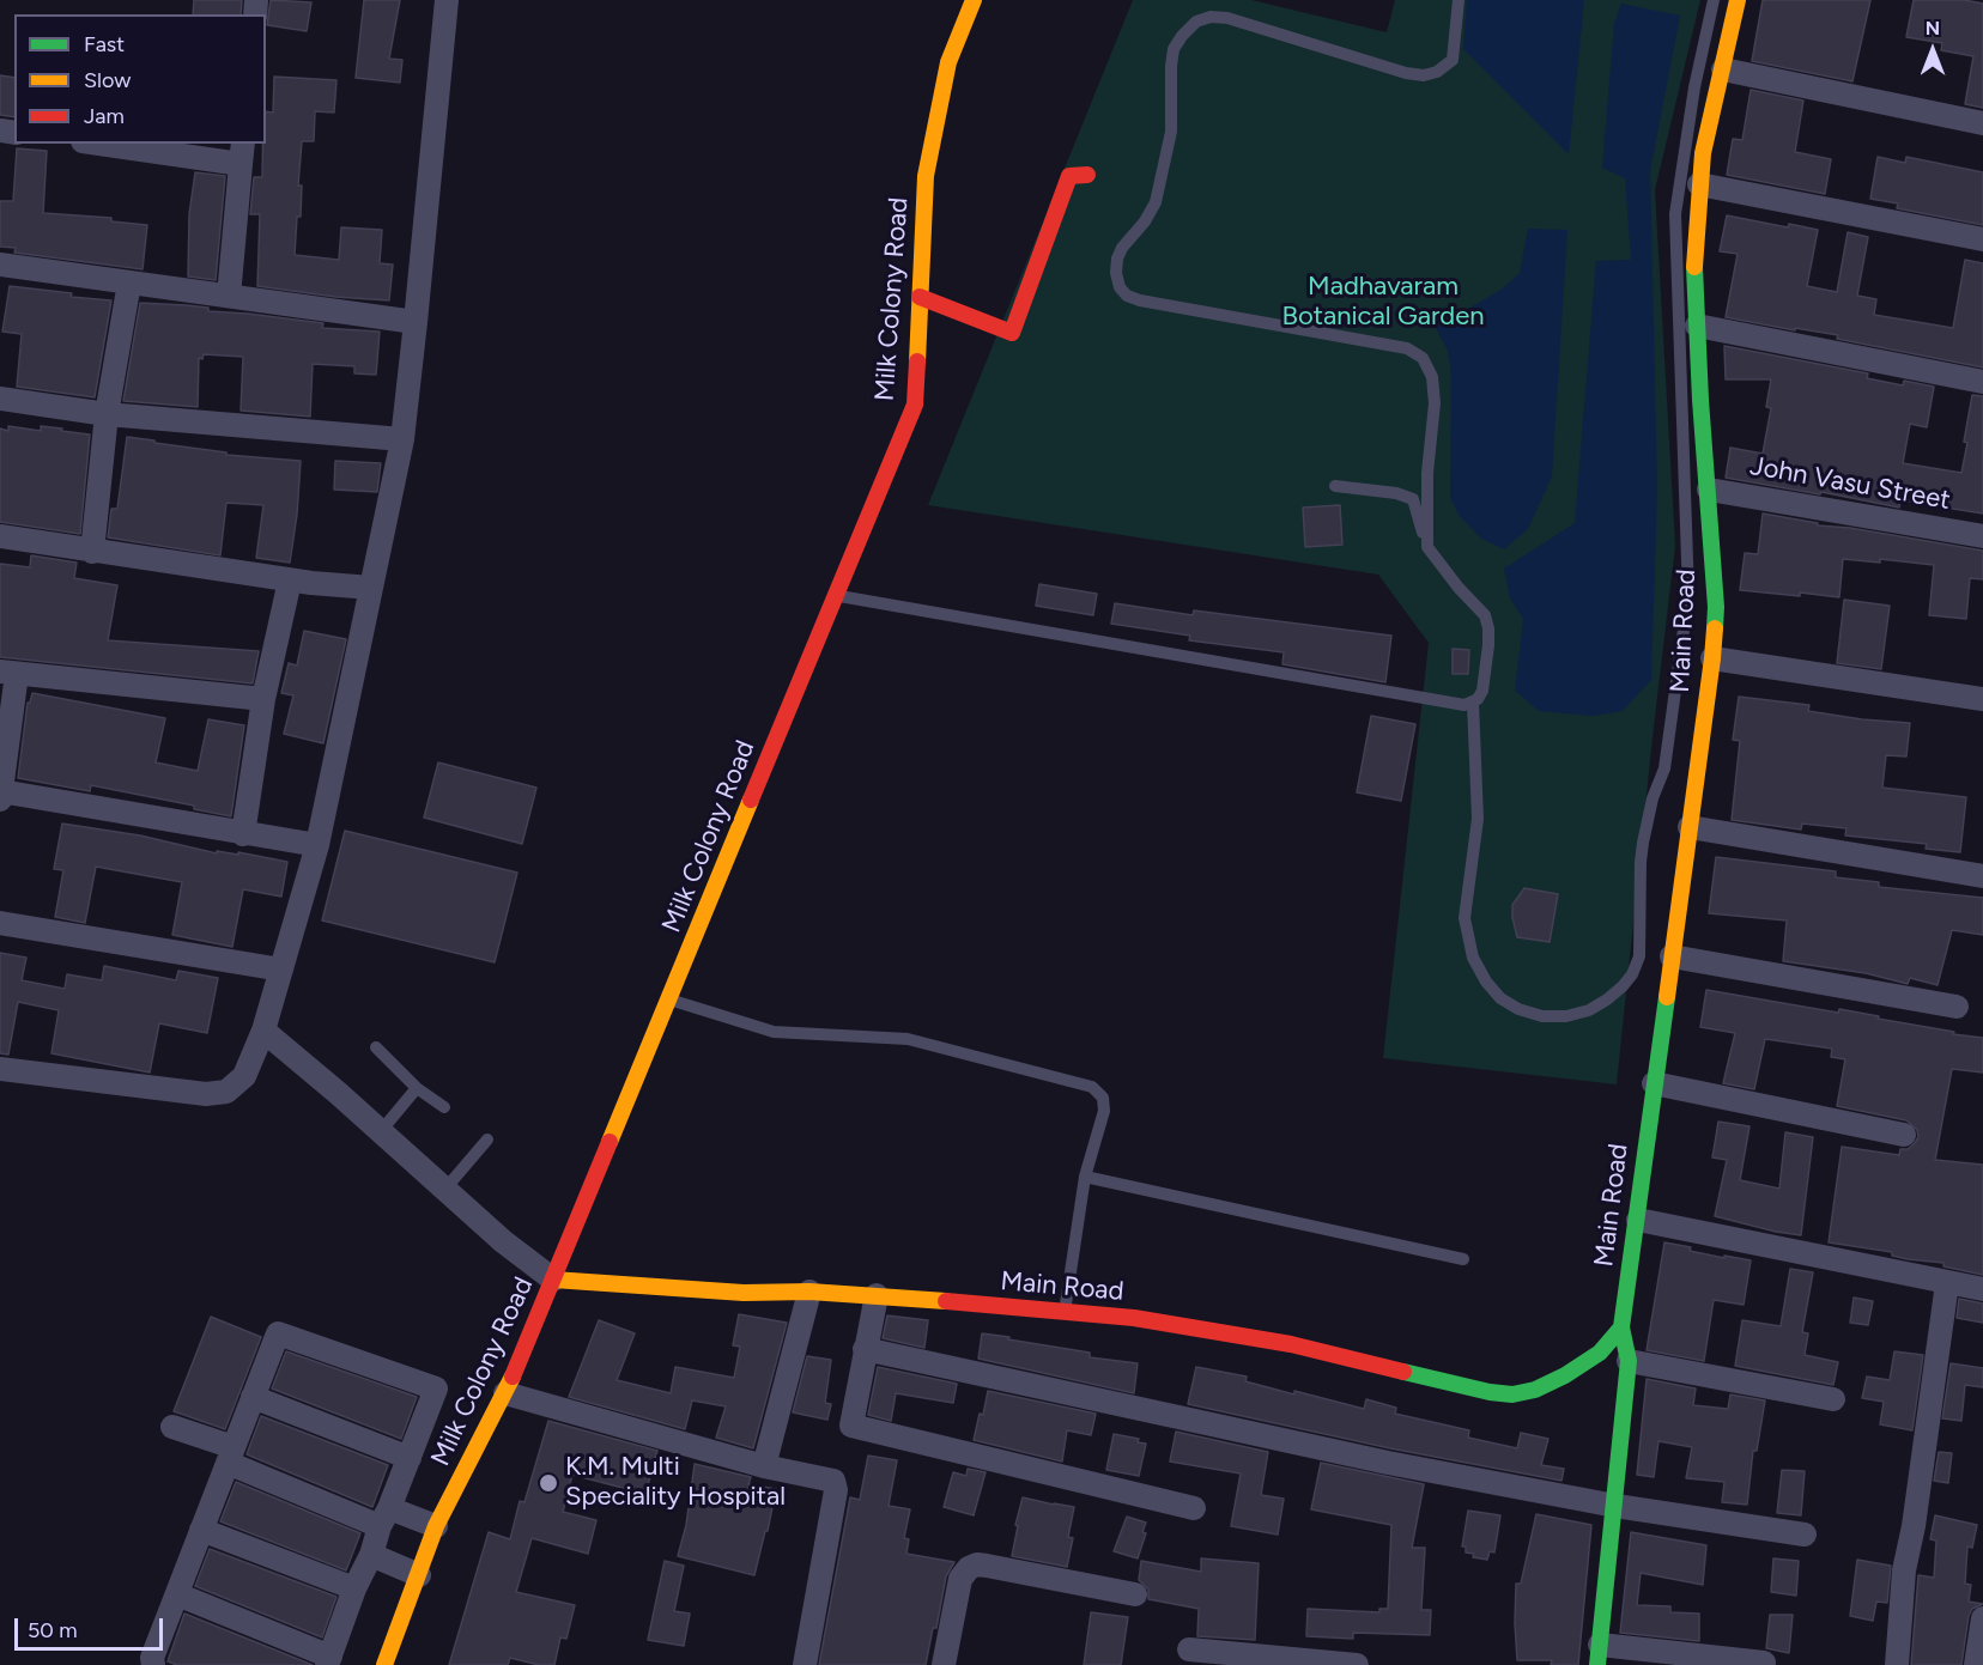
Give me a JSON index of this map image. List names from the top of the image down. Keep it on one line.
{"streets":{"street":["Milk Colony Road","John Vasu Street","Main Road"]},"crossings":[["Milk Colony Road","Main Road"],["John Vasu Street","Main Road"]],"parks":["Madhavaram Botanical Garden"],"places":["K.M. Multi Speciality Hospital"],"legend":["Fast","Slow","Jam"],"scale_bar":"50 m","north":"top"}
